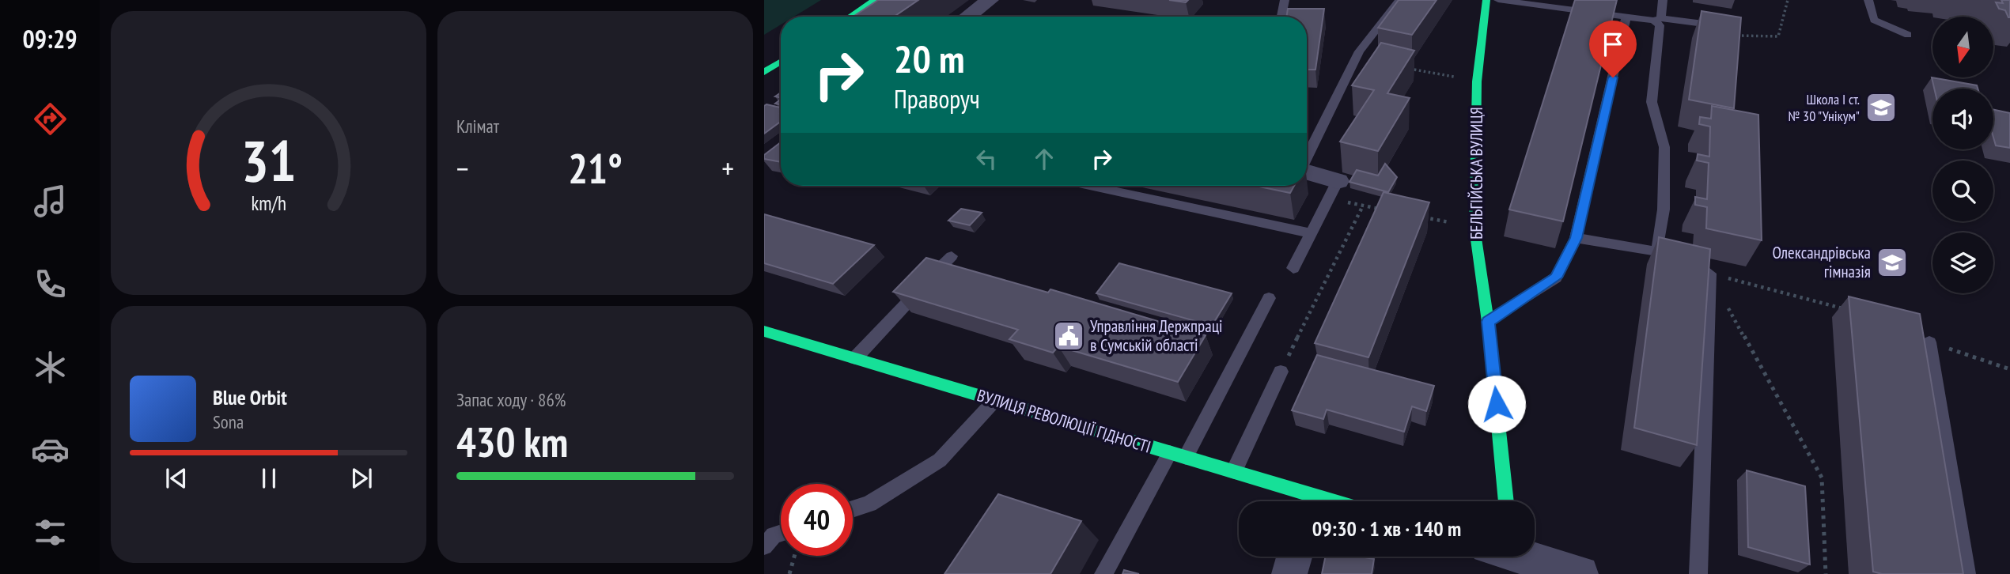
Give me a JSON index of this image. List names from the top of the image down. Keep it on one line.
{"streets":{"street":["БЕЛЬГІЙСЬКА ВУЛИЦЯ","ВУЛИЦЯ РЕВОЛЮЦІЇ ГІДНОСТІ"]},"places":{"school or university":["Школа І ст. № 30 \"Унікум\"","Олександрівська гімназія"],"public building":["Управління Держпраці в Сумській області"]},"north":"bottom","page":{"tabs":"09:29","tile":["Клімат",["Запас ходу · 86%","430 km"]],"turn":["20 m","Праворуч"],"heat":["−","21°","+"],"song":["Blue Orbit","Sona"],"limit":"40","trip":"09:30 · 1 хв · 140 m","gauge":["31","km/h"]}}
